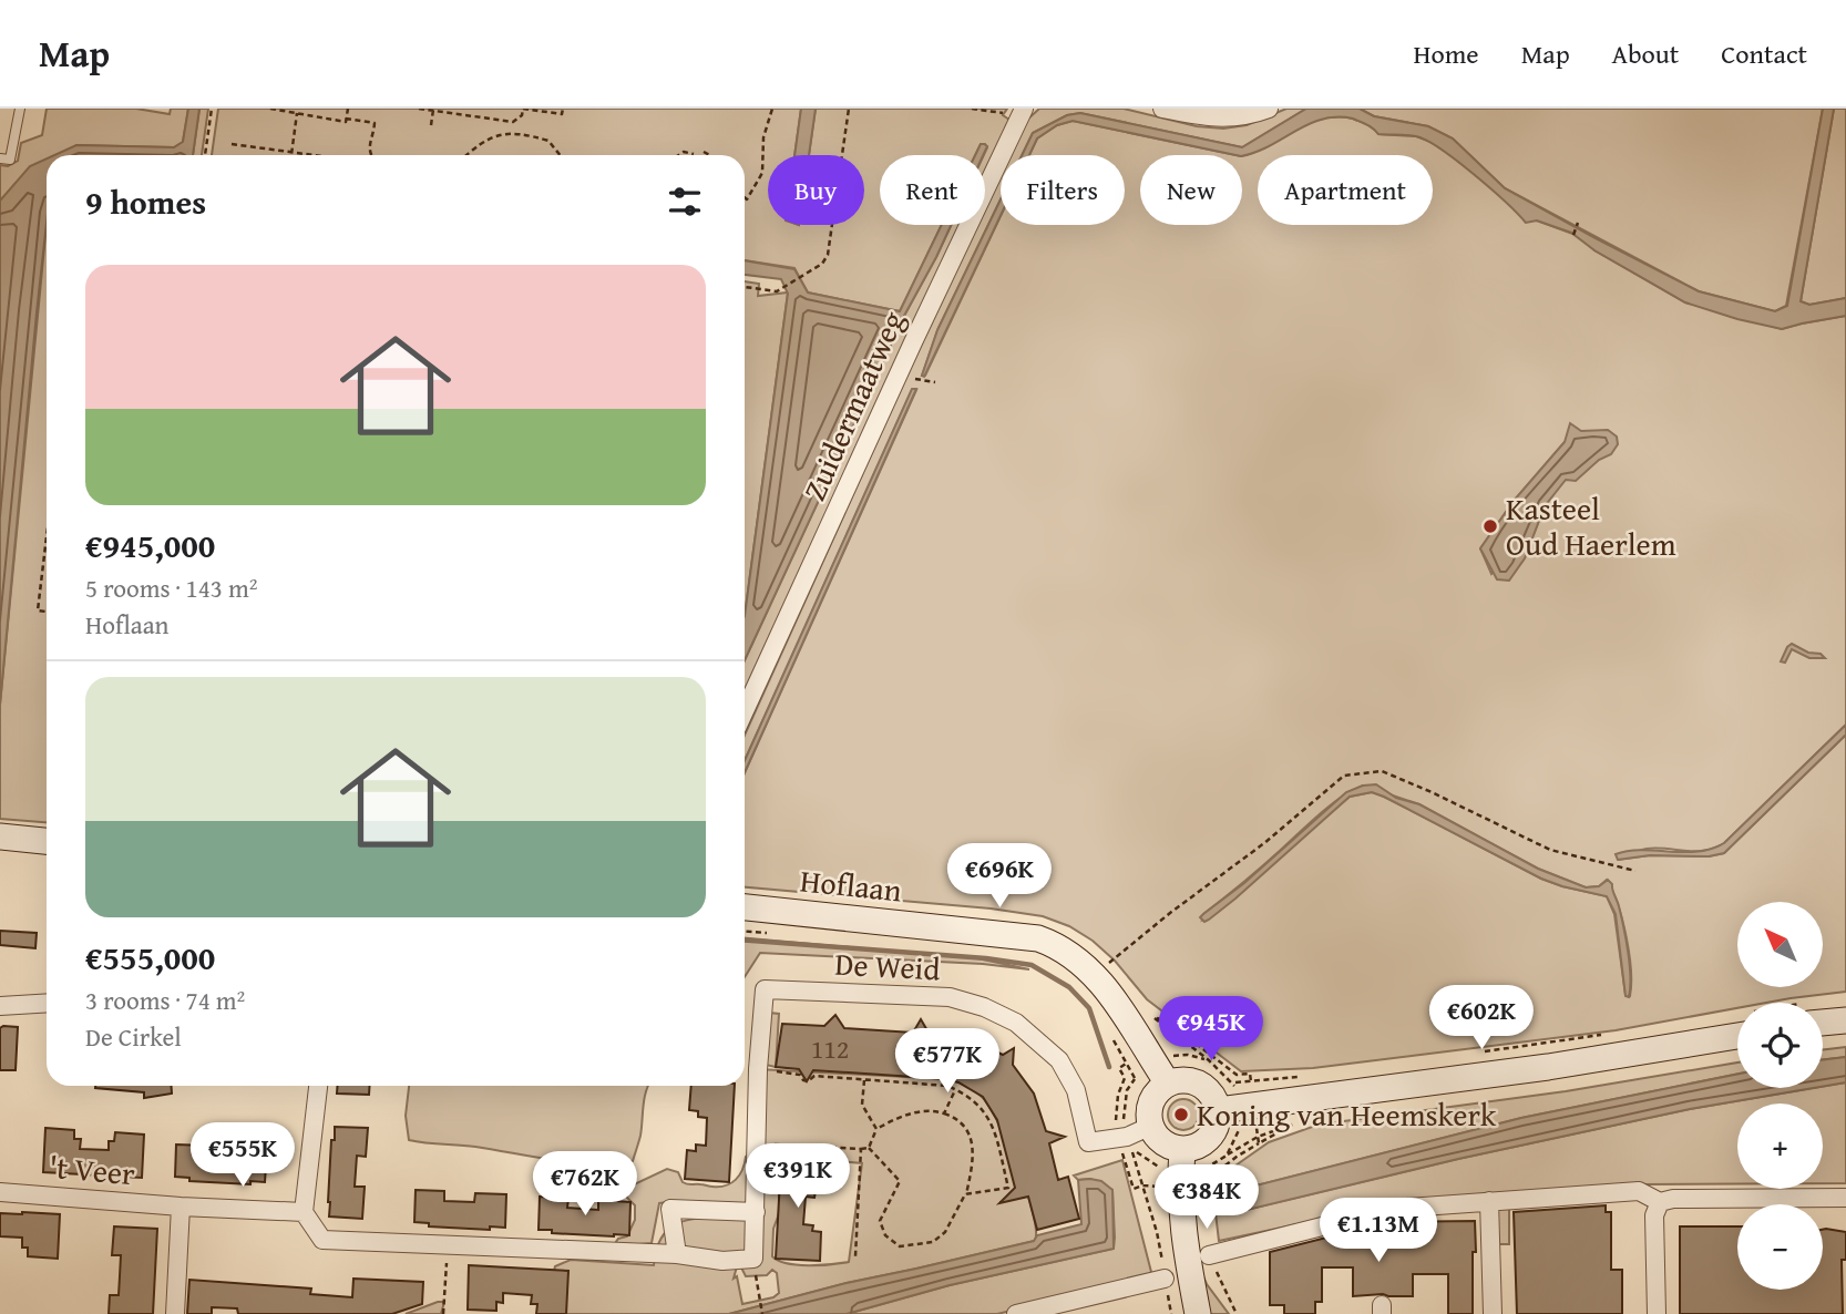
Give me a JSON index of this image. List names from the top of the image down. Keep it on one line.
{"streets":{"main road":["Hoflaan"],"street":["Zuidermaatweg","De Weid","'t Veer"]},"crossings":[["Hoflaan","De Weid"]],"places":["Kasteel Oud Haerlem","Koning van Heemskerk"],"house_numbers":["112"],"north":"top left","page":{"header":"Map","nav":["Home","Map","About","Contact"],"chip":["Buy","Rent","Filters","New","Apartment"],"heading":"9 homes","list":[{"name":"€945,000","note":"5 rooms · 143 m² · Hoflaan"},{"name":"€555,000","note":"3 rooms · 74 m² · De Cirkel"}],"price":["€696K","€602K","€945K","€577K","€555K","€391K","€762K","€384K","€1.13M"],"map_buttons":["+","−"]}}
